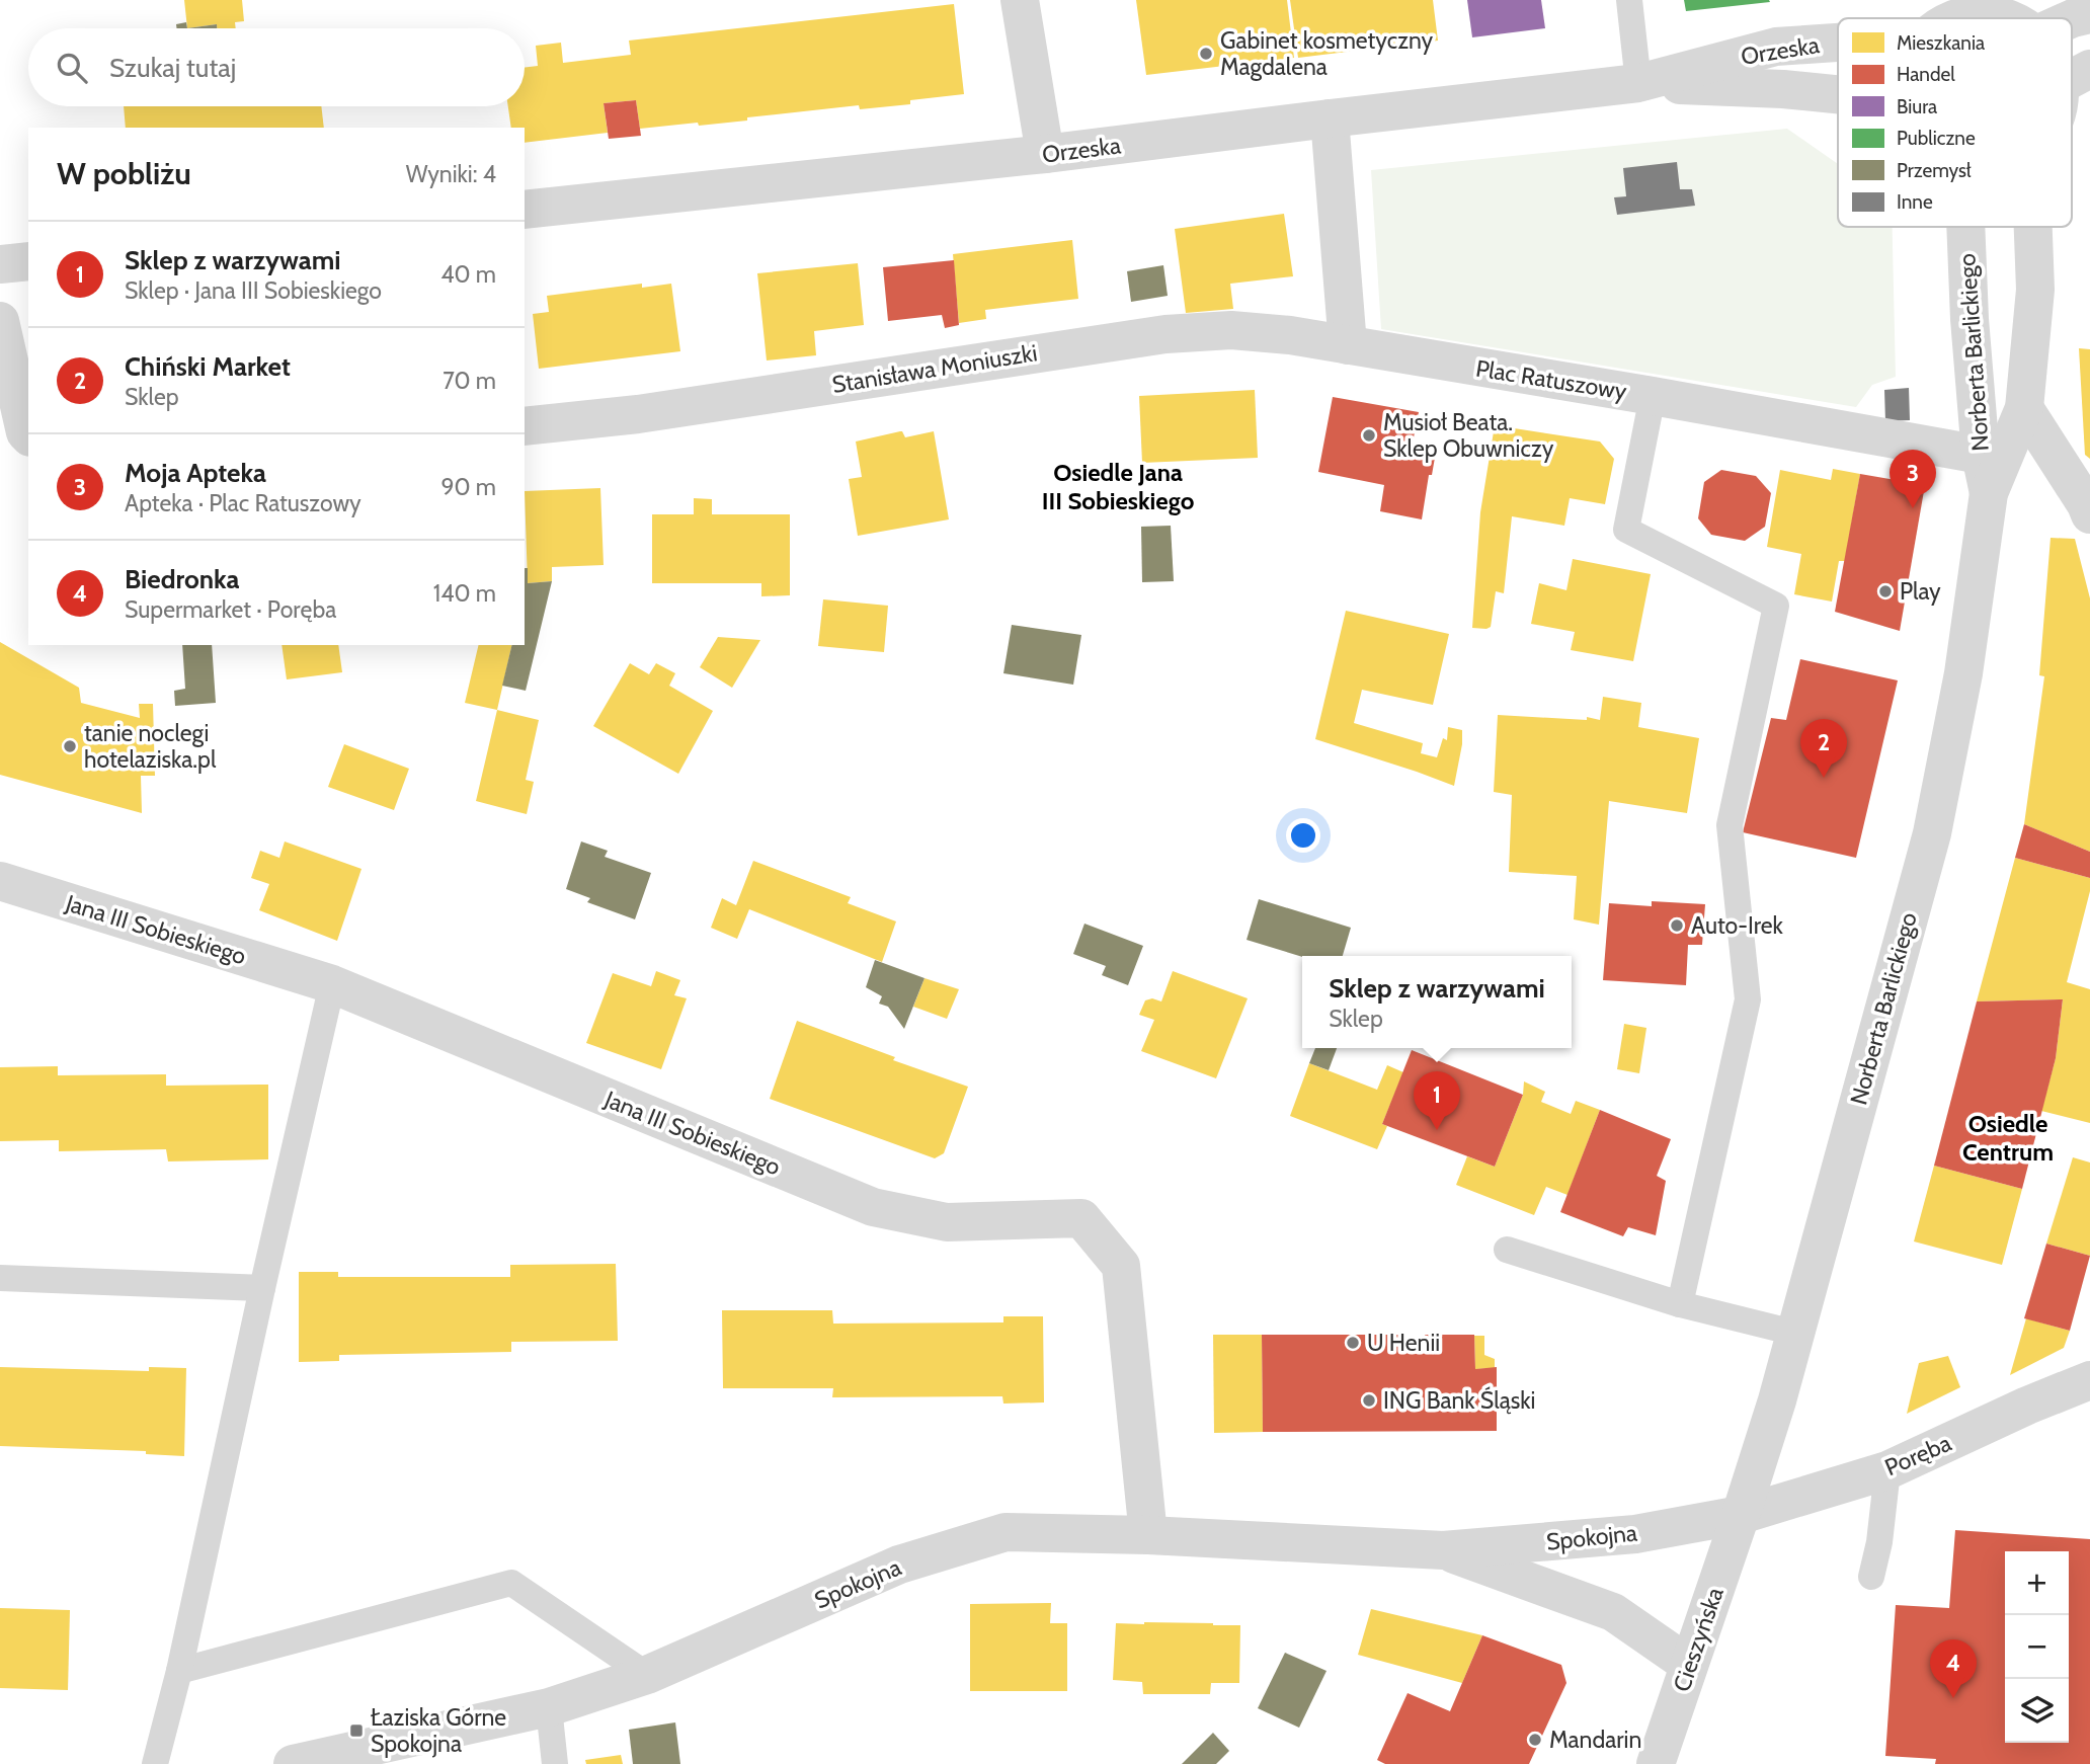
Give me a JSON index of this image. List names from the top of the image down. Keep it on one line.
{"streets":{"street":["Orzeska","Norberta Barlickiego","Stanisława Moniuszki","Plac Ratuszowy","Jana III Sobieskiego","Poręba","Spokojna","Cieszyńska"]},"crossings":[["Norberta Barlickiego","Plac Ratuszowy"],["Norberta Barlickiego","Poręba"],["Norberta Barlickiego","Spokojna"],["Norberta Barlickiego","Cieszyńska"],["Stanisława Moniuszki","Plac Ratuszowy"],["Jana III Sobieskiego","Spokojna"],["Poręba","Spokojna"],["Poręba","Cieszyńska"],["Spokojna","Cieszyńska"]],"districts":["Osiedle Jana III Sobieskiego","Osiedle Centrum"],"places":{"other":["Gabinet kosmetyczny Magdalena","Musioł Beata. Sklep Obuwniczy","Play","tanie noclegi hotelaziska.pl","Auto-Irek","U Henii","ING Bank Śląski","Mandarin"],"transit":["Łaziska Górne Spokojna"]},"legend":["Mieszkania","Handel","Biura","Publiczne","Przemysł","Inne"],"page":{"search":"Szukaj tutaj","heading":["W pobliżu","Wyniki: 4"],"list":[{"mark":"1","name":"Sklep z warzywami","note":"Sklep · Jana III Sobieskiego","value":"40 m"},{"mark":"2","name":"Chiński Market","note":"Sklep","value":"70 m"},{"mark":"3","name":"Moja Apteka","note":"Apteka · Plac Ratuszowy","value":"90 m"},{"mark":"4","name":"Biedronka","note":"Supermarket · Poręba","value":"140 m"}],"pins":["3","2","1","4"],"popup":["Sklep z warzywami","Sklep"],"map_buttons":["+","−"]}}
